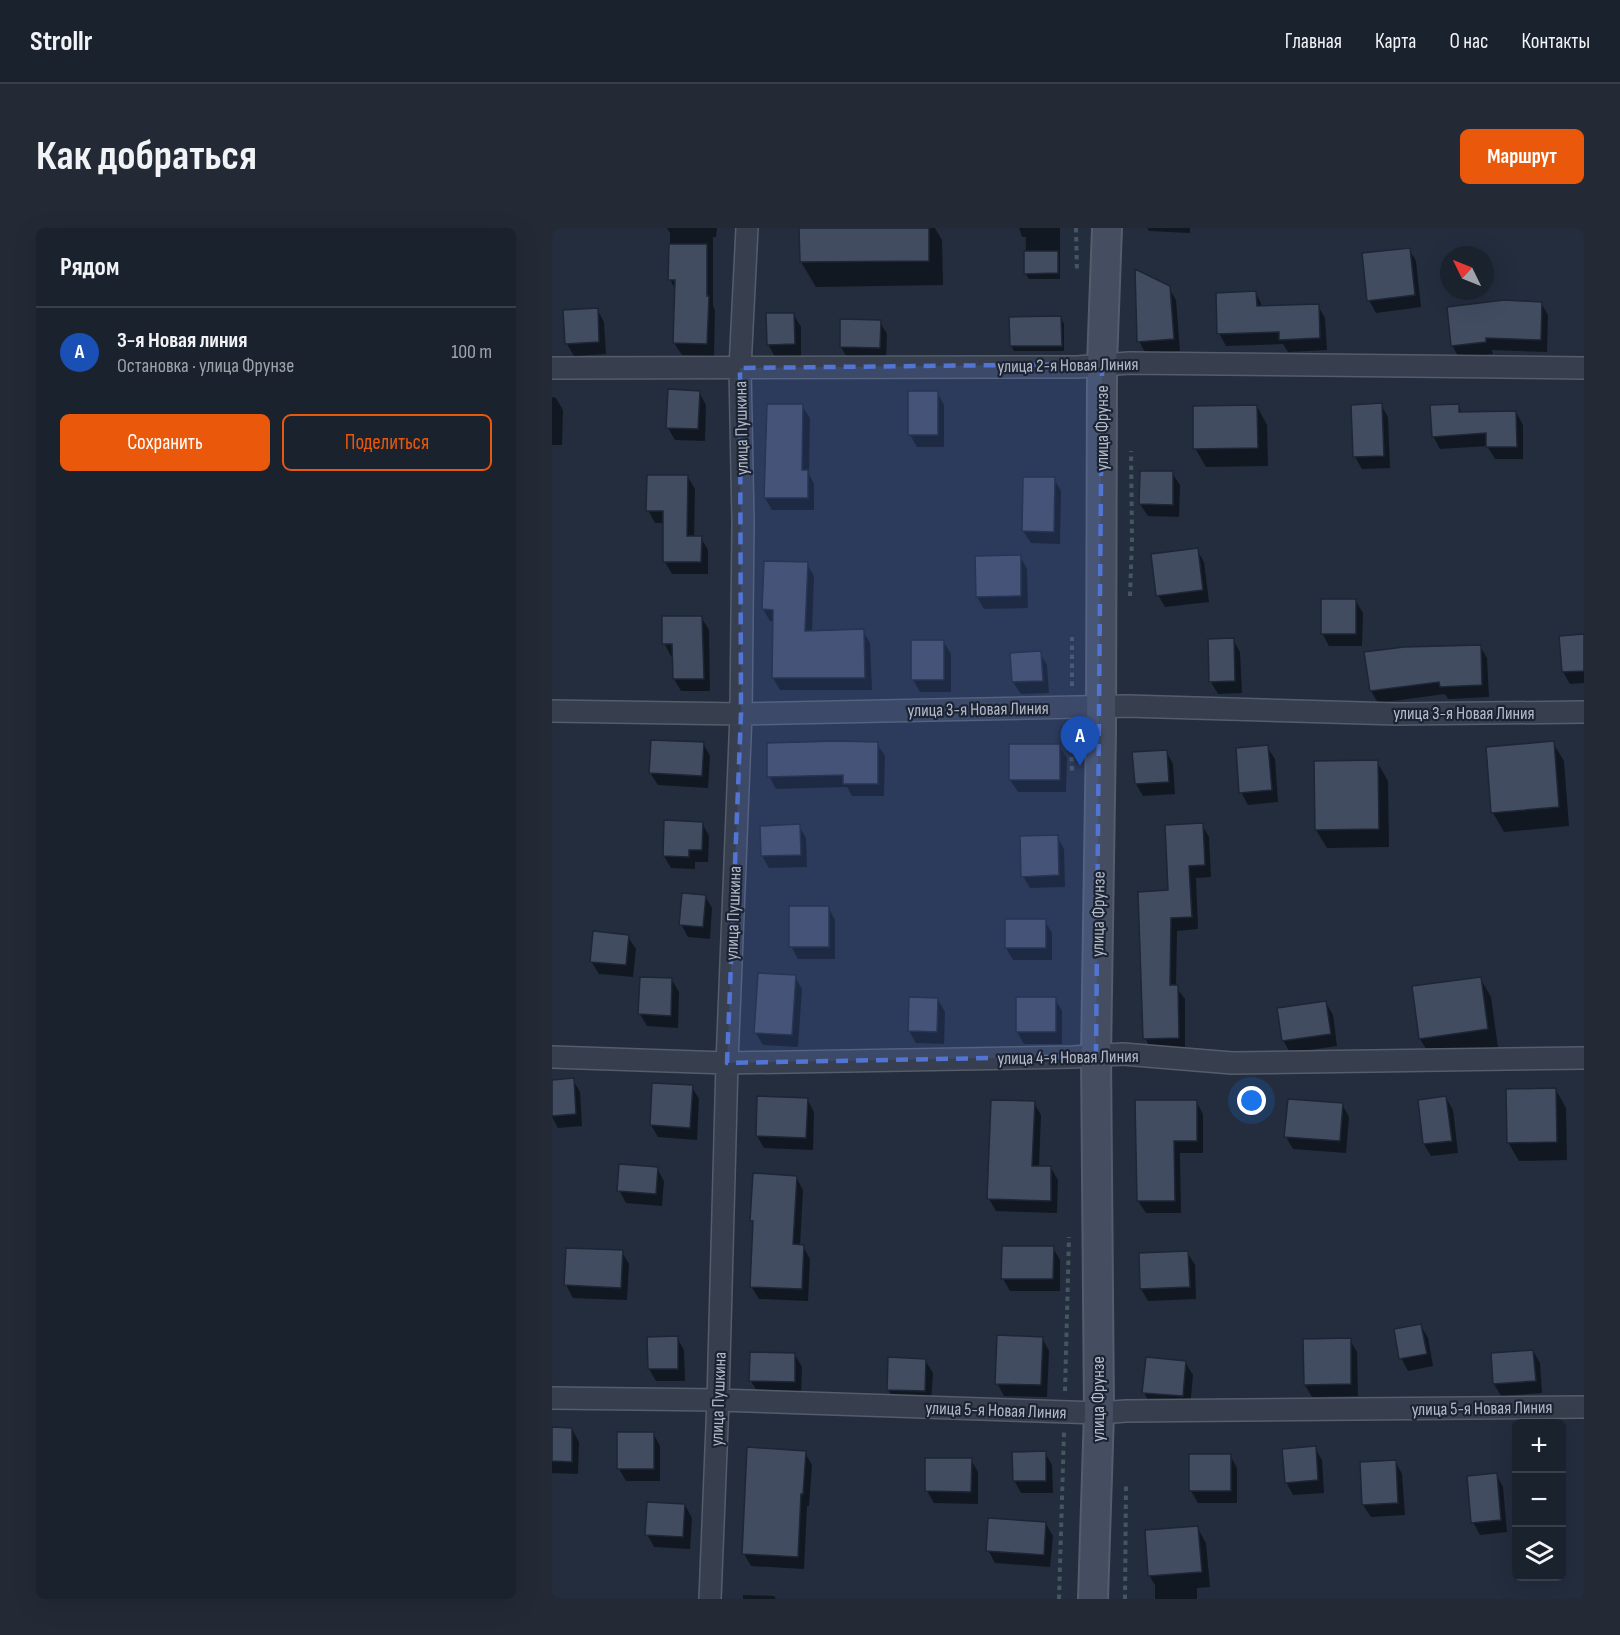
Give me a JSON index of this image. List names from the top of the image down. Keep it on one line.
{"streets":{"main road":["улица Фрунзе"],"street":["улица 2-я Новая Линия","улица Пушкина","улица 3-я Новая Линия","улица 4-я Новая Линия","улица 5-я Новая Линия"]},"crossings":[["улица 2-я Новая Линия","улица Пушкина"],["улица 2-я Новая Линия","улица Фрунзе"],["улица Пушкина","улица 3-я Новая Линия"],["улица Пушкина","улица 4-я Новая Линия"],["улица Пушкина","улица 5-я Новая Линия"],["улица Фрунзе","улица 3-я Новая Линия"],["улица Фрунзе","улица 4-я Новая Линия"],["улица Фрунзе","улица 5-я Новая Линия"]],"north":"top left","page":{"header":"Strollr","nav":["Главная","Карта","О нас","Контакты"],"buttons":["Маршрут",["Сохранить","Поделиться"]],"title":"Как добраться","heading":"Рядом","list":[{"mark":"A","name":"3-я Новая линия","note":"Остановка · улица Фрунзе","value":"100 m"}],"pins":"A","map_buttons":["+","−"]}}
